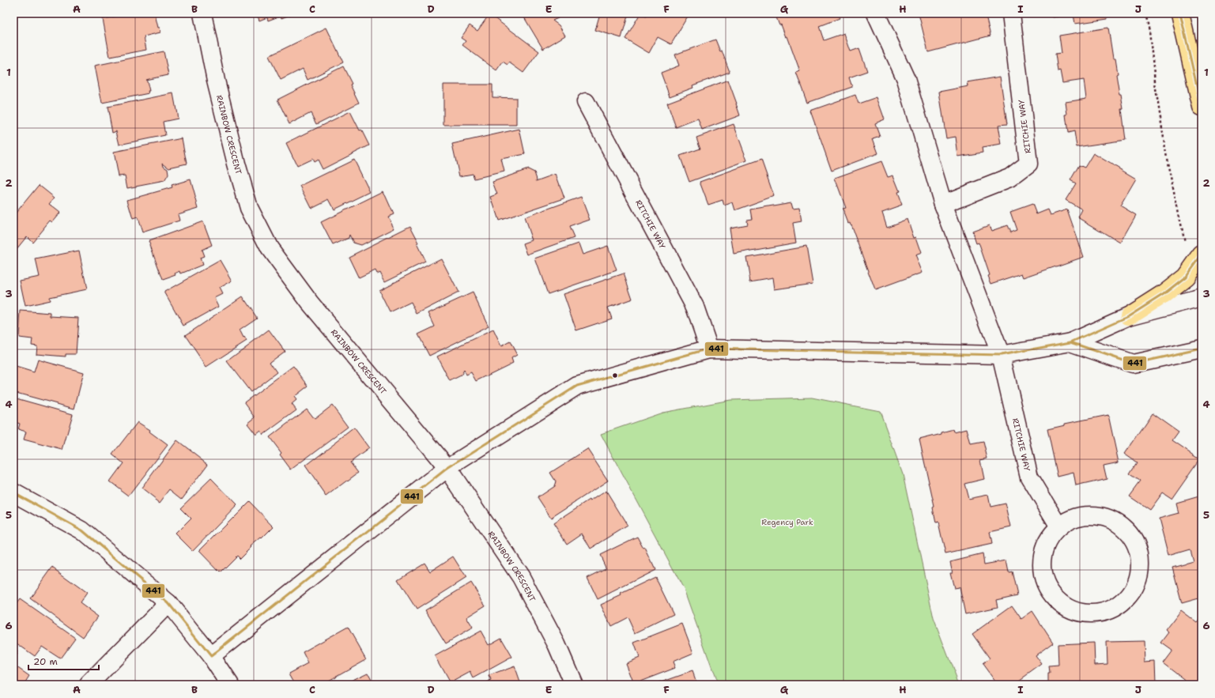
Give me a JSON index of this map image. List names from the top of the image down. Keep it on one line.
{"streets":{"street":["RITCHIE WAY","RAINBOW CRESCENT"]},"parks":["Regency Park"],"lines":["transit line 441"],"scale_bar":"20 m","grid":{"columns":["A","B","C","D","E","F","G","H","I","J"],"rows":["1","2","3","4","5","6"]}}
